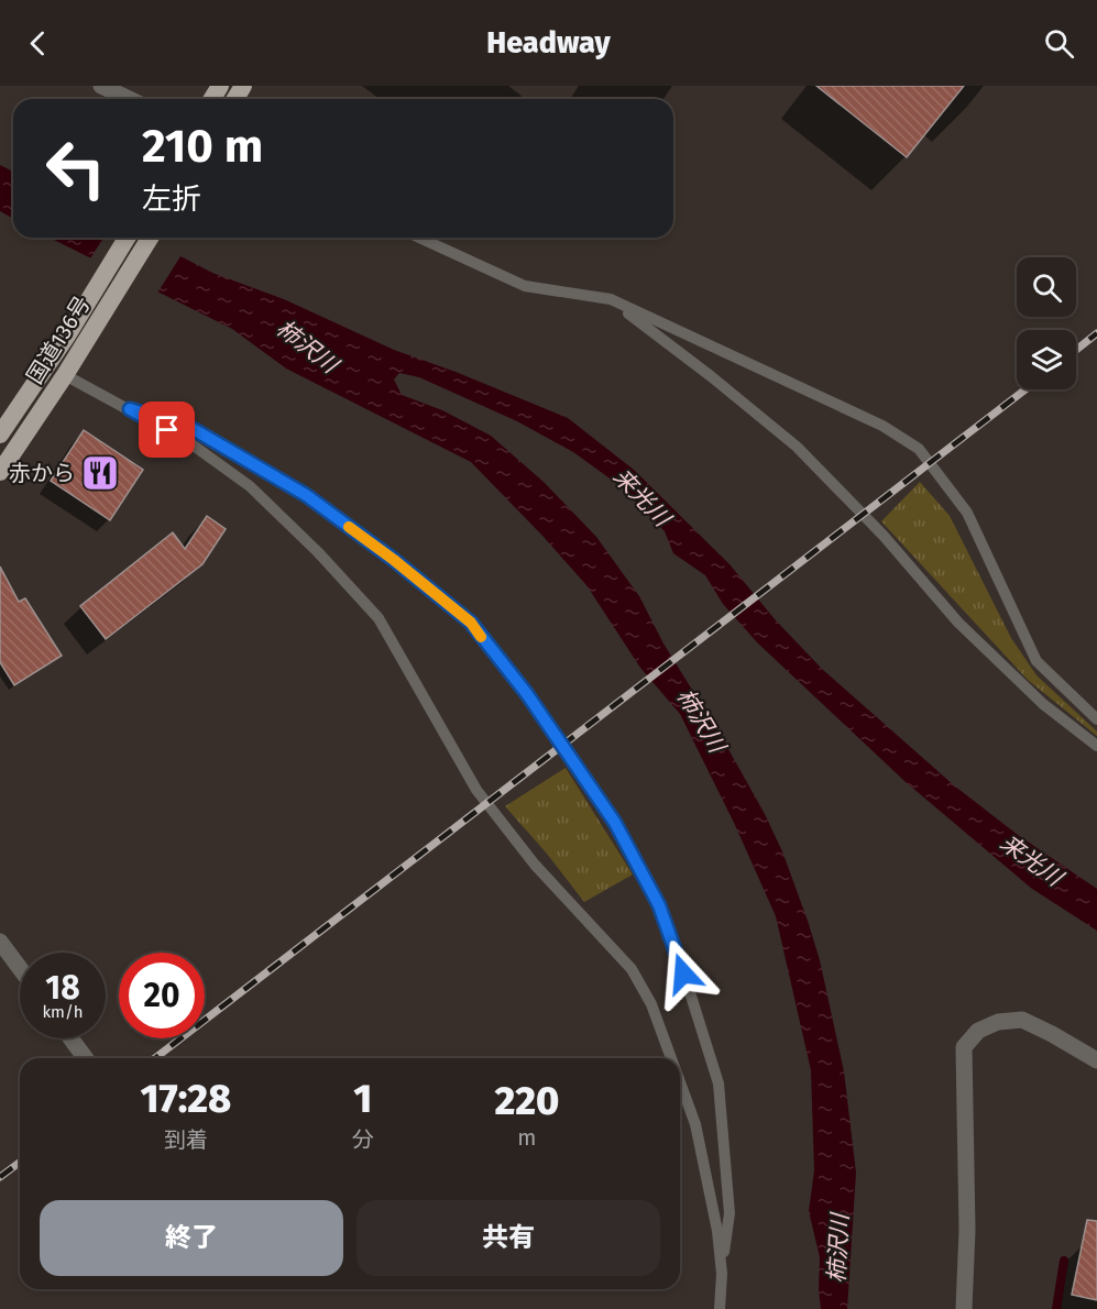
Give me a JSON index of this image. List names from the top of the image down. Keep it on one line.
{"streets":{"highway":["国道136号"]},"water":["柿沢川","来光川"],"places":{"restaurant":["赤から"]},"page":{"header":"Headway","turn":["210 m","左折"],"speed":"18 km/h","limit":"20","eta":["17:28","到着","1","分","220","m"],"buttons":["終了","共有"]}}
